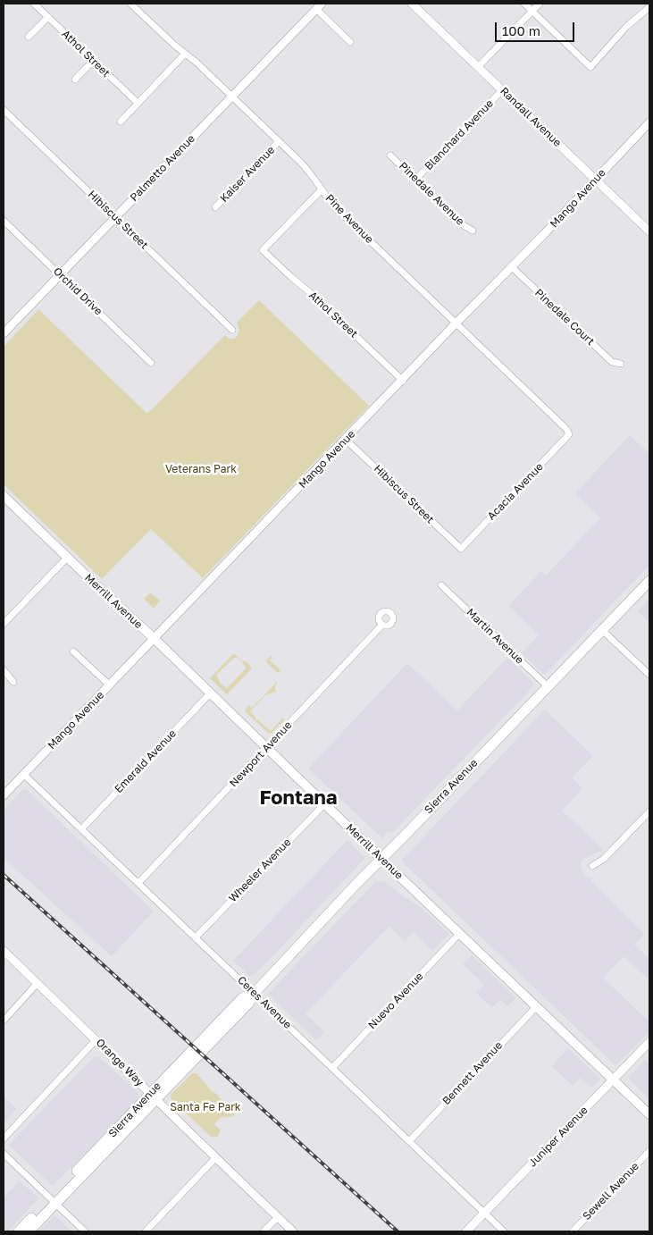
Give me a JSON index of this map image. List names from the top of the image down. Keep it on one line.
{"streets":{"main road":["Merrill Avenue","Sierra Avenue"],"street":["Athol Street","Randall Avenue","Blanchard Avenue","Palmetto Avenue","Kaiser Avenue","Pinedale Avenue","Mango Avenue","Pine Avenue","Hibiscus Street","Orchid Drive","Pinedale Court","Acacia Avenue","Martin Avenue","Newport Avenue","Emerald Avenue","Wheeler Avenue","Nuevo Avenue","Ceres Avenue","Orange Way","Bennett Avenue","Juniper Avenue","Sewell Avenue"]},"crossings":[["Athol Street","Mango Avenue"],["Athol Street","Pine Avenue"],["Randall Avenue","Blanchard Avenue"],["Randall Avenue","Mango Avenue"],["Blanchard Avenue","Pinedale Avenue"],["Palmetto Avenue","Pine Avenue"],["Palmetto Avenue","Hibiscus Street"],["Palmetto Avenue","Orchid Drive"],["Kaiser Avenue","Pine Avenue"],["Mango Avenue","Pine Avenue"],["Mango Avenue","Hibiscus Street"],["Mango Avenue","Pinedale Court"],["Mango Avenue","Merrill Avenue"],["Mango Avenue","Ceres Avenue"],["Pine Avenue","Acacia Avenue"],["Hibiscus Street","Acacia Avenue"],["Merrill Avenue","Newport Avenue"],["Merrill Avenue","Emerald Avenue"],["Merrill Avenue","Sierra Avenue"],["Merrill Avenue","Wheeler Avenue"],["Merrill Avenue","Nuevo Avenue"],["Merrill Avenue","Bennett Avenue"],["Merrill Avenue","Juniper Avenue"],["Martin Avenue","Sierra Avenue"],["Newport Avenue","Ceres Avenue"],["Emerald Avenue","Ceres Avenue"],["Sierra Avenue","Ceres Avenue"],["Sierra Avenue","Orange Way"],["Wheeler Avenue","Ceres Avenue"],["Nuevo Avenue","Ceres Avenue"],["Ceres Avenue","Bennett Avenue"],["Ceres Avenue","Juniper Avenue"]],"districts":["Fontana"],"parks":["Veterans Park","Santa Fe Park"],"scale_bar":"100 m"}
